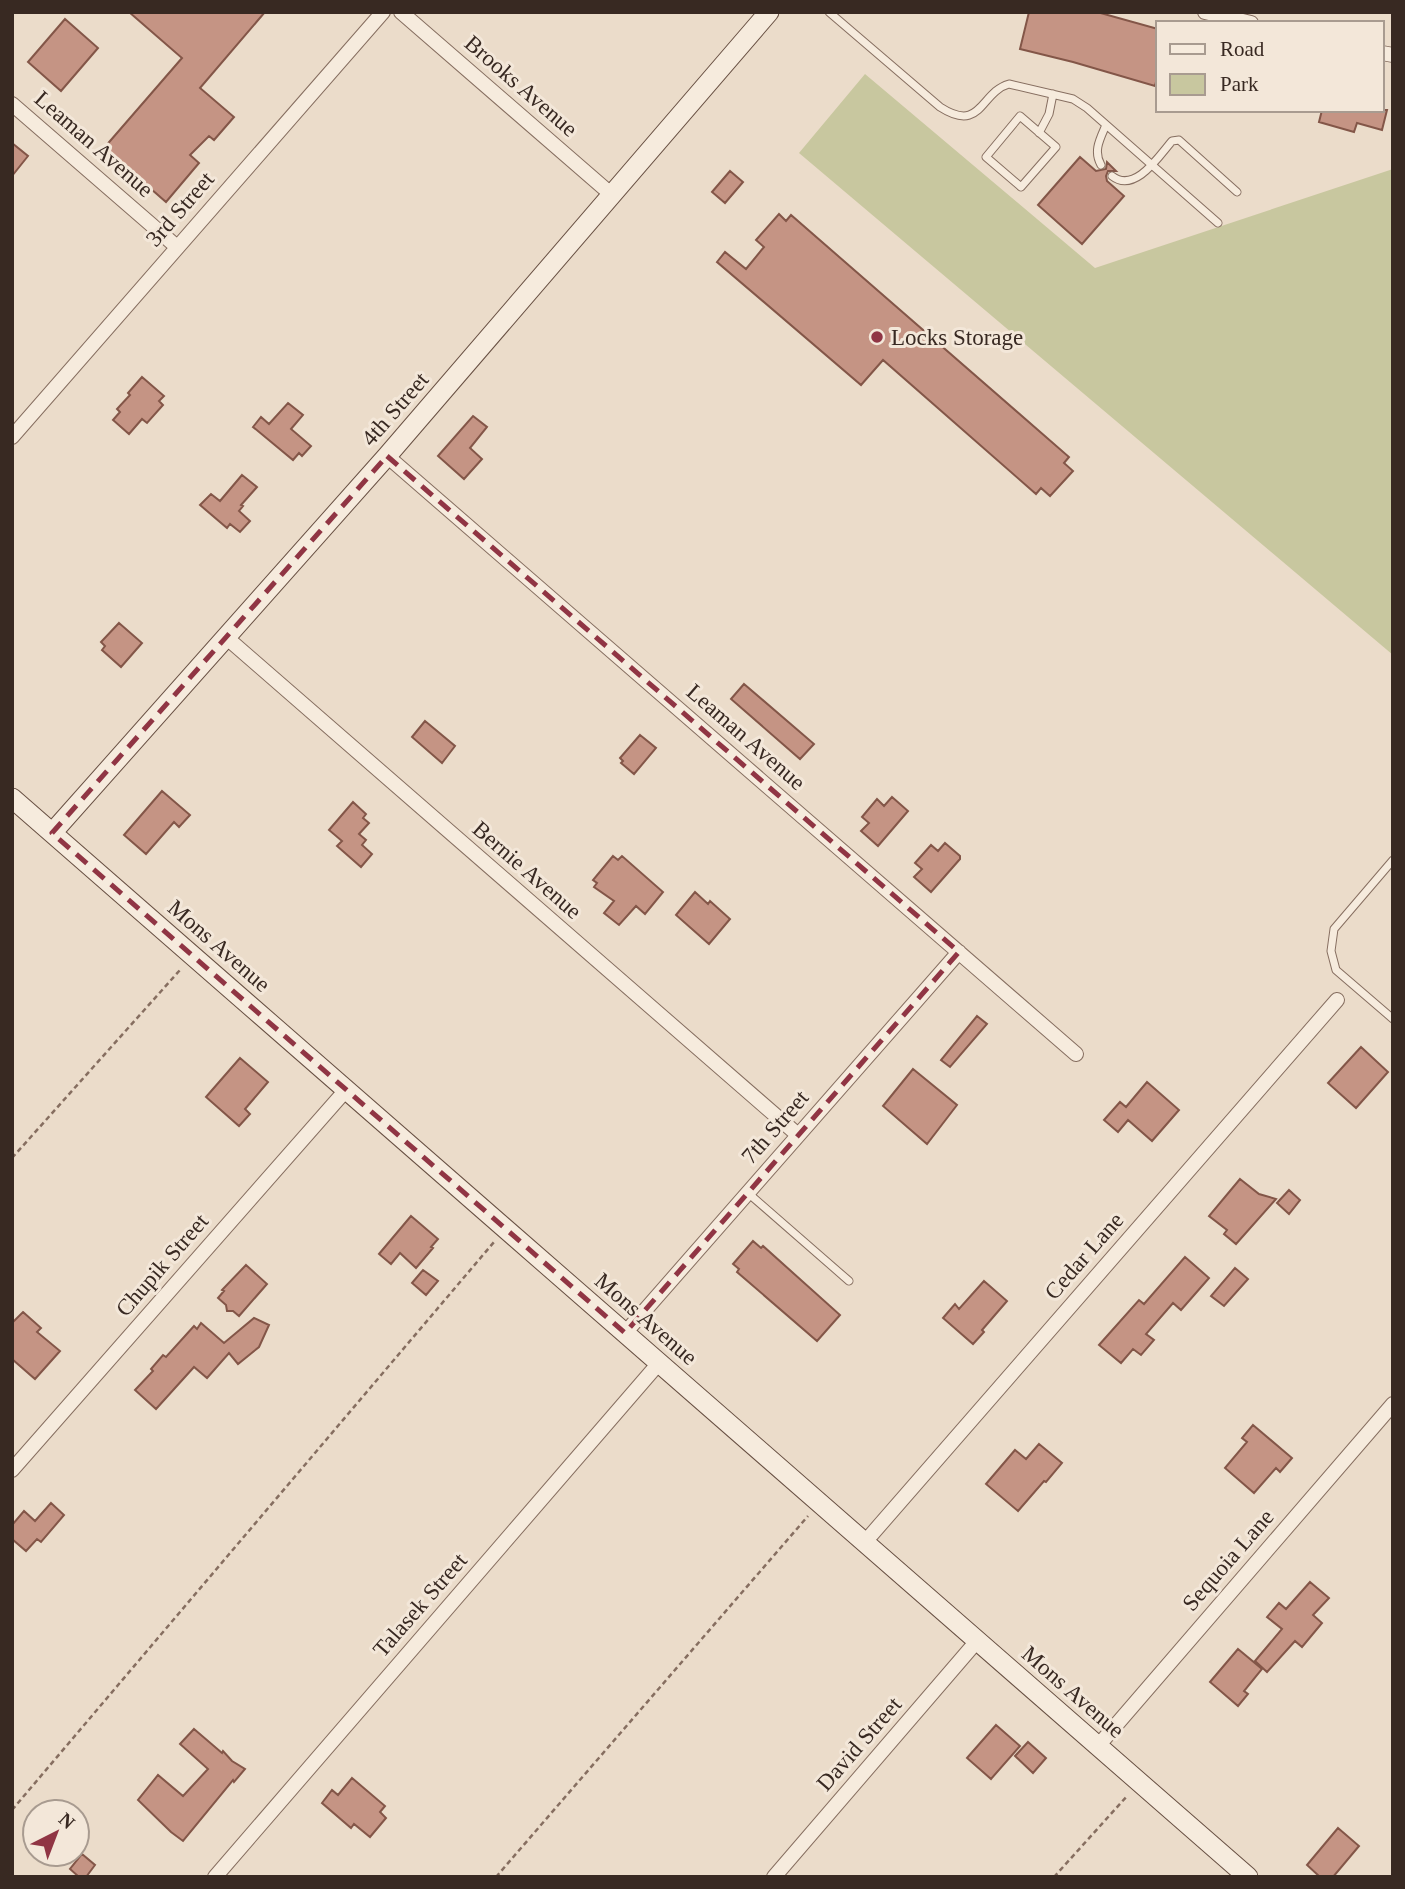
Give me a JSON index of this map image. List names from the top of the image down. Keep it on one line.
{"streets":{"street":["Brooks Avenue","Leaman Avenue","3rd Street","4th Street","Bernie Avenue","Mons Avenue","7th Street","Cedar Lane","Chupik Street","Sequoia Lane","Talasek Street","David Street"]},"crossings":[["Brooks Avenue","4th Street"],["Leaman Avenue","3rd Street"],["Leaman Avenue","4th Street"],["Leaman Avenue","7th Street"],["4th Street","Bernie Avenue"],["4th Street","Mons Avenue"],["Bernie Avenue","7th Street"],["Mons Avenue","7th Street"],["Mons Avenue","Cedar Lane"],["Mons Avenue","Chupik Street"],["Mons Avenue","Sequoia Lane"],["Mons Avenue","Talasek Street"],["Mons Avenue","David Street"]],"places":["Locks Storage"],"legend":["Road","Park"],"north":"top right"}
